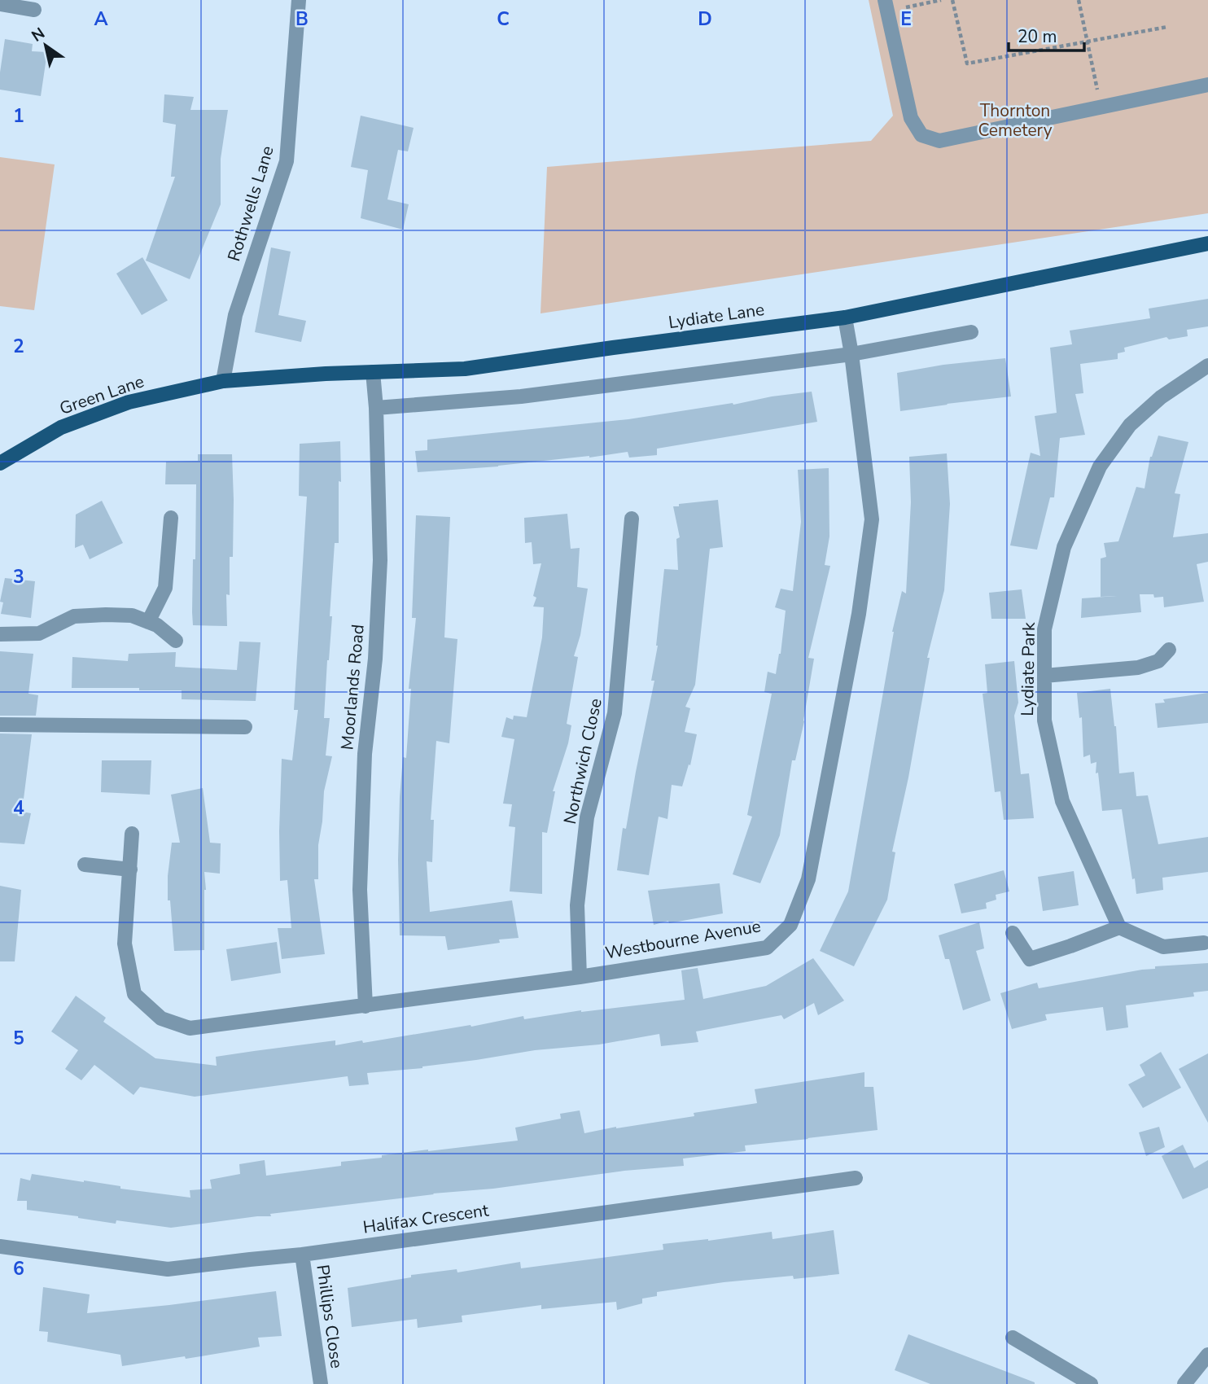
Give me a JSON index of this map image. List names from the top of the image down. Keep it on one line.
{"streets":{"main road":["Lydiate Lane","Green Lane"],"street":["Rothwells Lane","Lydiate Park","Moorlands Road","Northwich Close","Westbourne Avenue","Halifax Crescent","Phillips Close"]},"crossings":[["Rothwells Lane","Lydiate Lane"],["Rothwells Lane","Green Lane"],["Lydiate Lane","Green Lane"],["Lydiate Lane","Moorlands Road"],["Lydiate Lane","Westbourne Avenue"],["Moorlands Road","Westbourne Avenue"],["Northwich Close","Westbourne Avenue"],["Halifax Crescent","Phillips Close"]],"parks":["Thornton Cemetery"],"scale_bar":"20 m","north":"top left","grid":{"columns":["A","B","C","D","E"],"rows":["1","2","3","4","5","6"]}}
